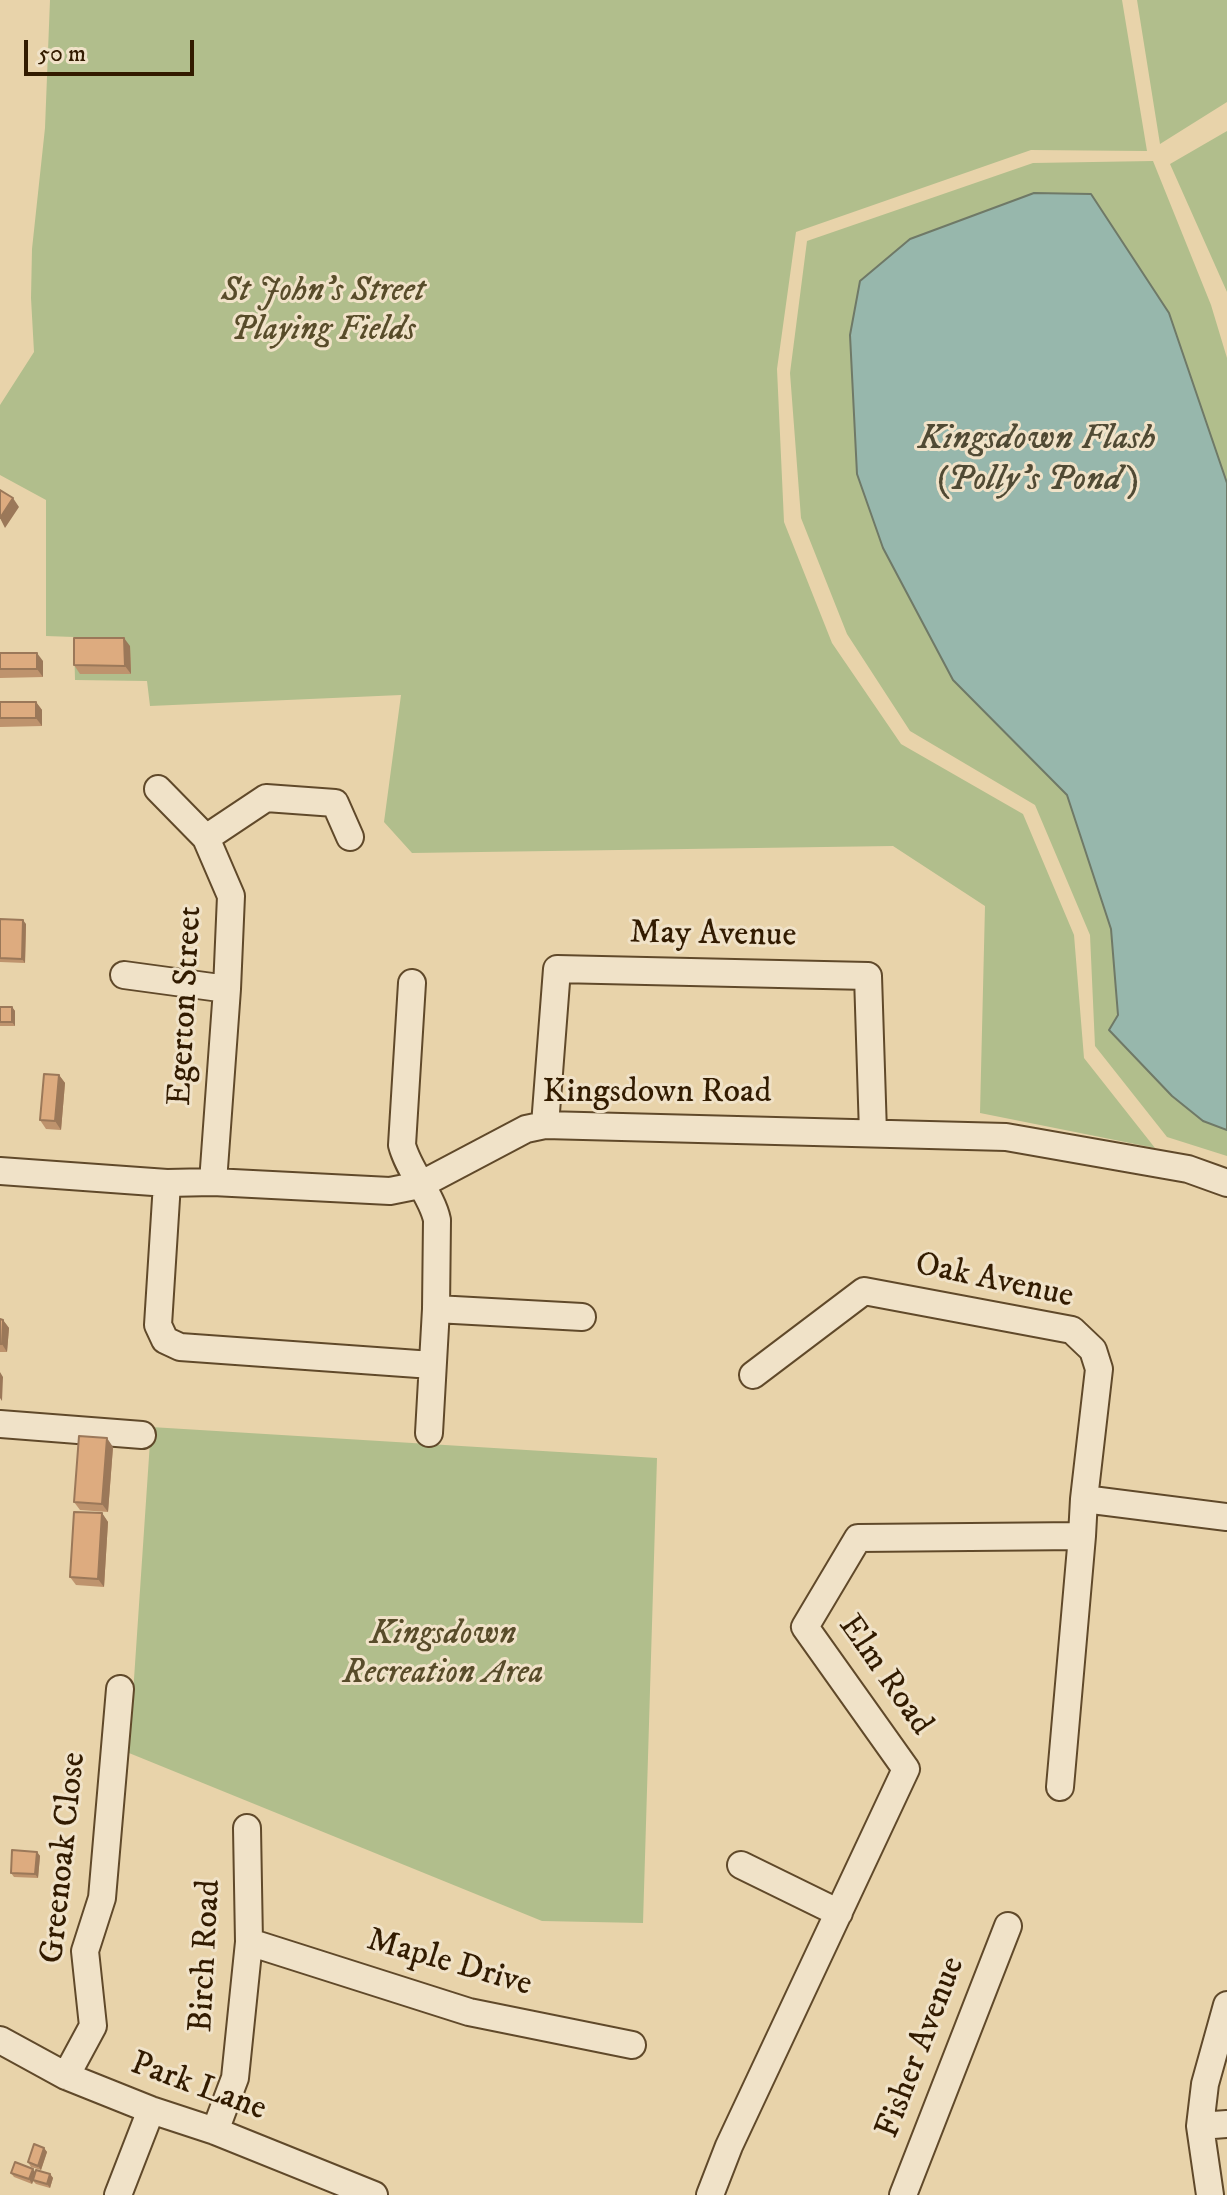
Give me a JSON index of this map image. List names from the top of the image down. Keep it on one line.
{"streets":{"street":["May Avenue","Egerton Street","Kingsdown Road","Oak Avenue","Elm Road","Greenoak Close","Birch Road","Maple Drive","Fisher Avenue","Park Lane"]},"crossings":[["May Avenue","Kingsdown Road"],["Egerton Street","Kingsdown Road"],["Oak Avenue","Elm Road"],["Greenoak Close","Park Lane"],["Birch Road","Maple Drive"],["Birch Road","Park Lane"]],"water":["Kingsdown Flash (Polly's Pond)"],"parks":["St John's Street Playing Fields","Kingsdown Recreation Area"],"scale_bar":"50 m"}
